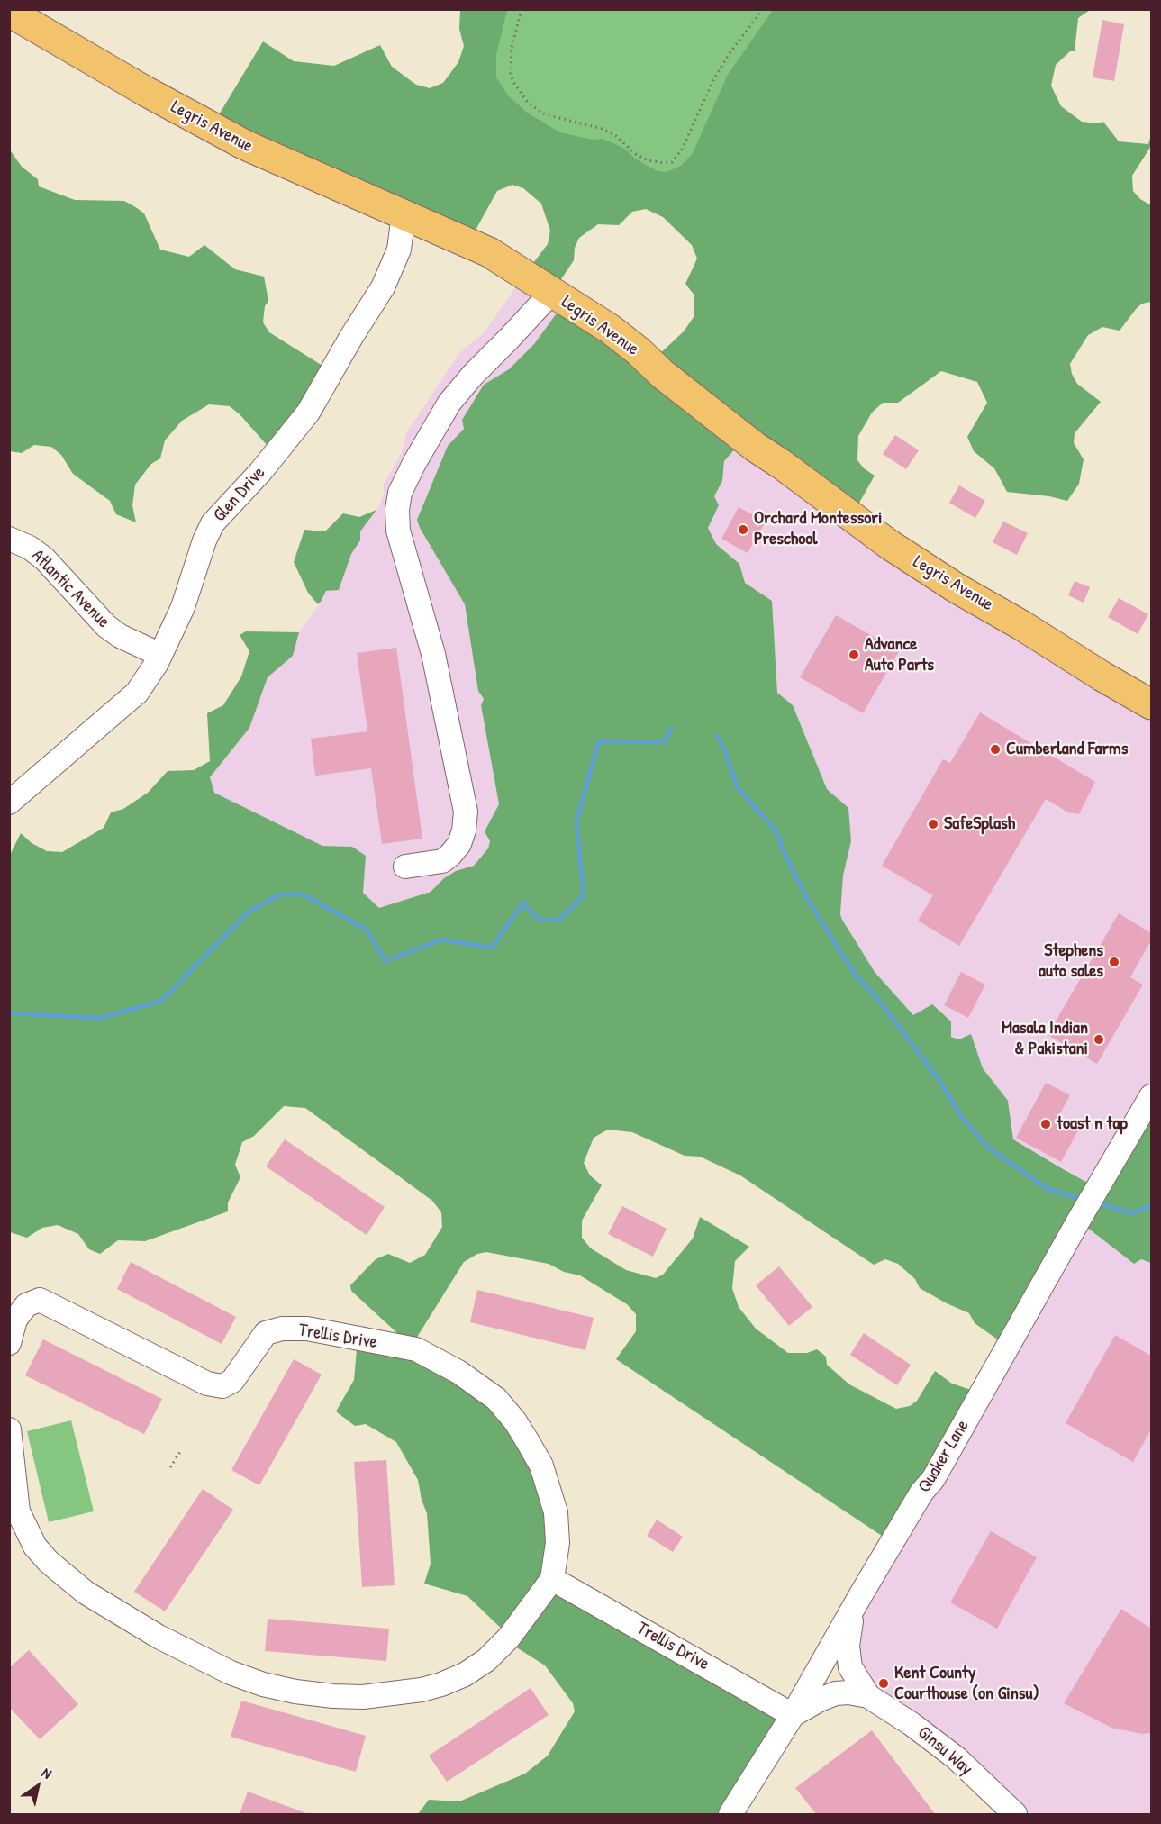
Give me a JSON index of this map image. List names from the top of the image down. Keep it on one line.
{"streets":{"main road":["Legris Avenue"],"street":["Glen Drive","Atlantic Avenue","Trellis Drive","Quaker Lane","Ginsu Way"]},"crossings":[["Legris Avenue","Glen Drive"],["Glen Drive","Atlantic Avenue"],["Trellis Drive","Quaker Lane"],["Trellis Drive","Ginsu Way"],["Quaker Lane","Ginsu Way"]],"places":["Orchard Montessori Preschool","Advance Auto Parts","Cumberland Farms","SafeSplash","Stephens auto sales","Masala Indian & Pakistani","toast n tap","Kent County Courthouse (on Ginsu)"],"north":"top right"}
